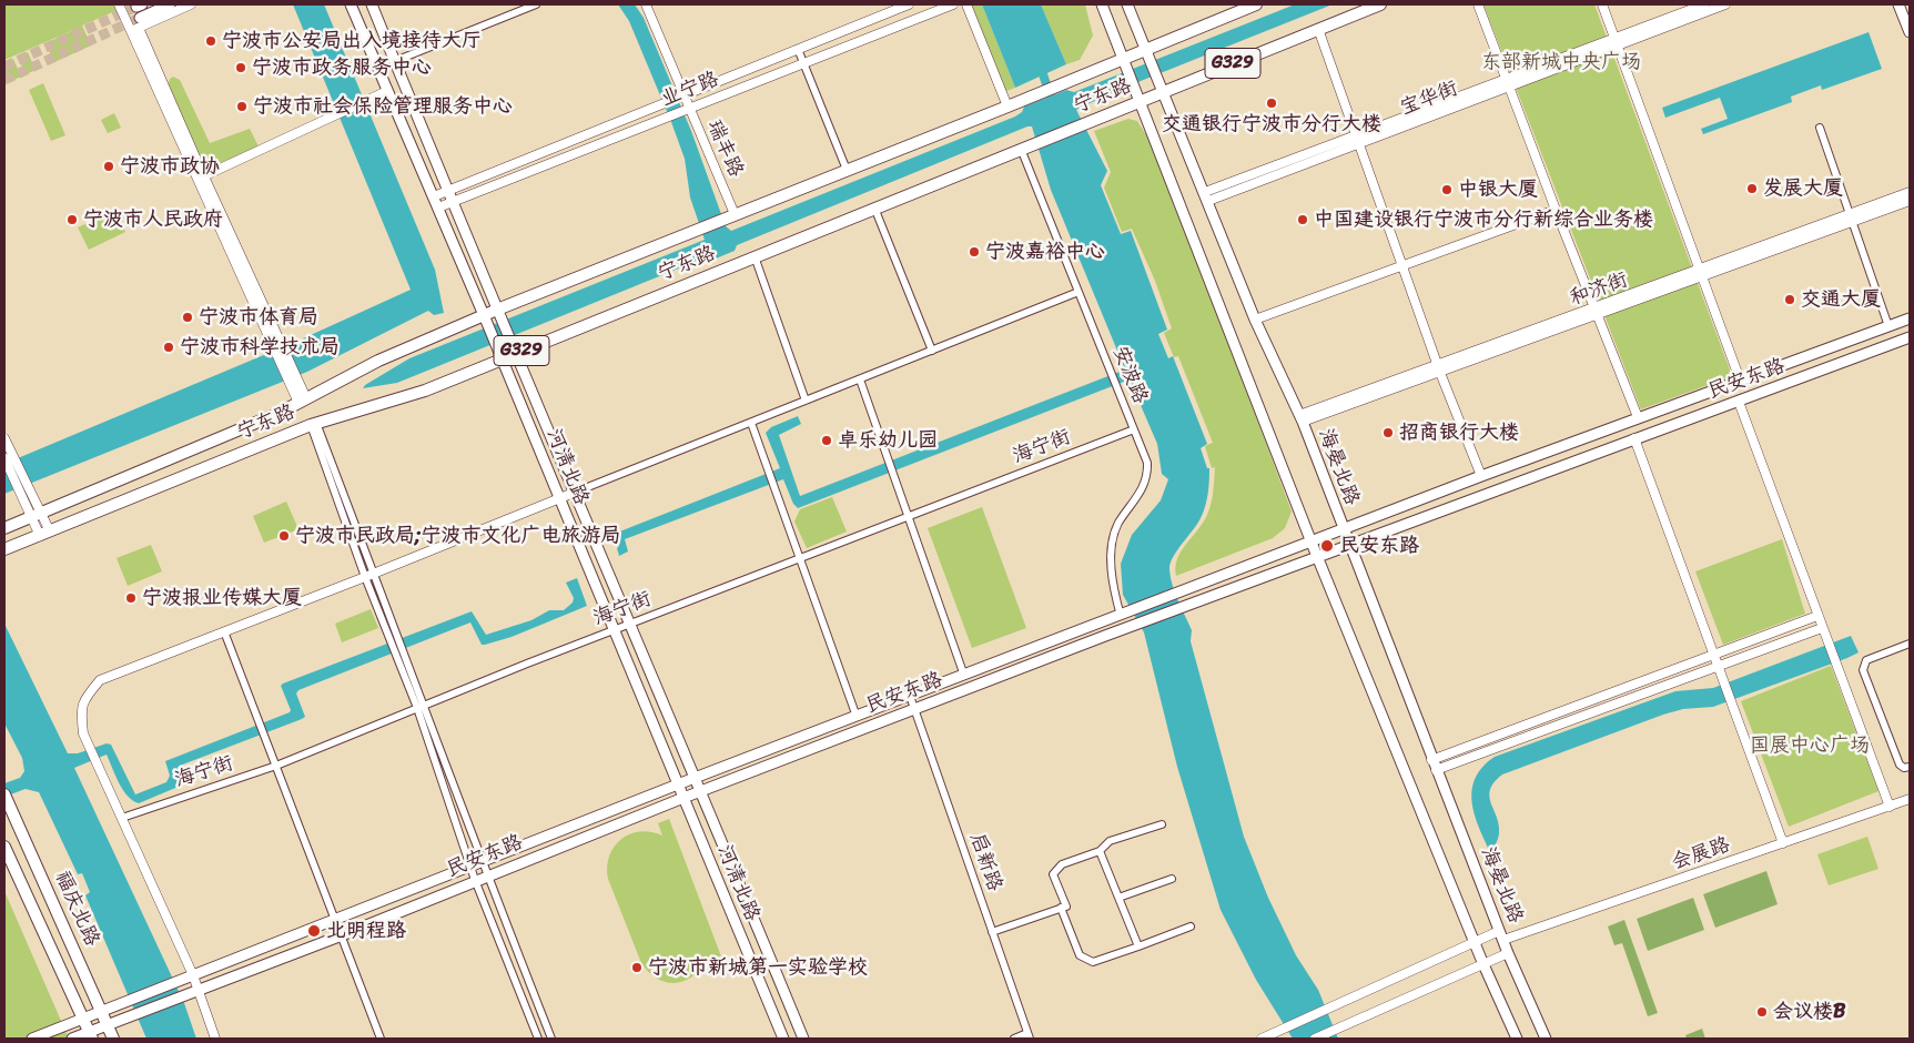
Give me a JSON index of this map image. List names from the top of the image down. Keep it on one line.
{"streets":{"main road":["G329","宁东路","民安东路","河清北路","海晏北路","福庆北路"],"street":["业宁路","宝华街","瑞丰路","和济街","安波路","海宁街","会展路","启新路"]},"crossings":[["业宁路","瑞丰路"],["业宁路","河清北路"],["宁东路","瑞丰路"],["宁东路","安波路"],["宁东路","河清北路"],["宁东路","海晏北路"],["宝华街","海晏北路"],["和济街","海晏北路"],["安波路","民安东路"],["安波路","海宁街"],["民安东路","河清北路"],["民安东路","海晏北路"],["民安东路","启新路"],["民安东路","福庆北路"],["海宁街","河清北路"],["海晏北路","会展路"]],"parks":["东部新城中央广场","国展中心广场"],"places":["宁波市公安局出入境接待大厅","宁波市政务服务中心","交通银行宁波市分行大楼","宁波市社会保险管理服务中心","宁波市政协","发展大厦","中银大厦","宁波市人民政府","中国建设银行宁波市分行新综合业务楼","宁波嘉裕中心","交通大厦","宁波市体育局","宁波市科学技术局","招商银行大楼","卓乐幼儿园","宁波市民政局;宁波市文化广电旅游局","民安东路","宁波报业传媒大厦","北明程路","宁波市新城第一实验学校","会议楼B"]}
